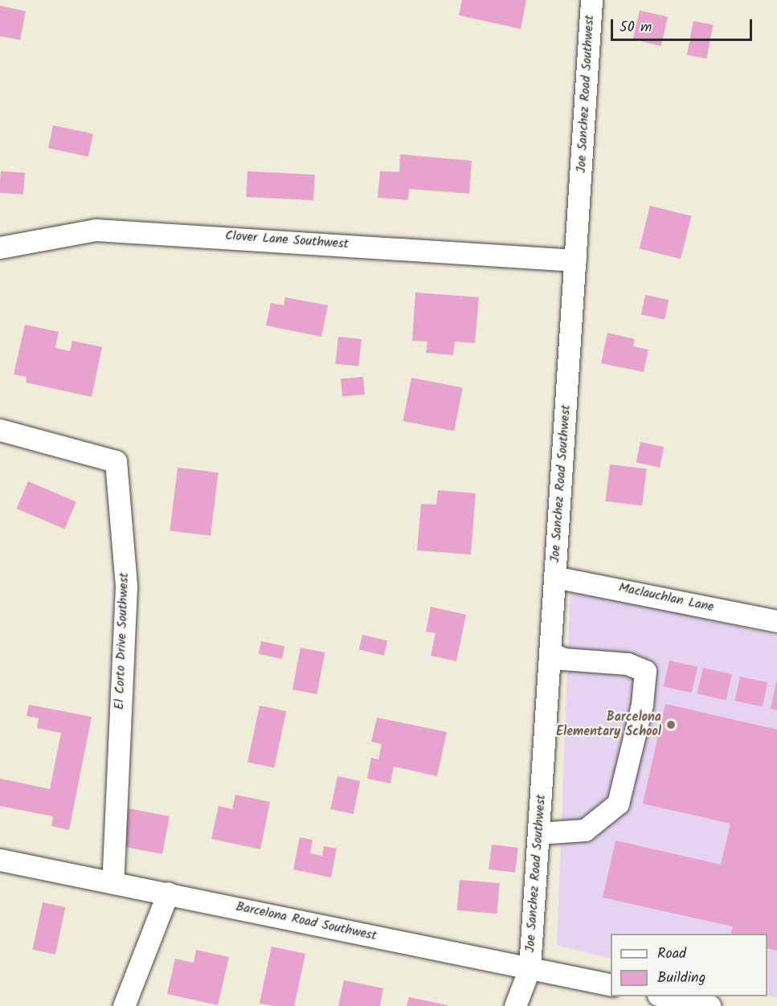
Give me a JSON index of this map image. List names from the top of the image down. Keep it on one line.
{"streets":{"street":["Joe Sanchez Road Southwest","Clover Lane Southwest","Maclauchlan Lane","El Corto Drive Southwest","Barcelona Road Southwest"]},"crossings":[["Joe Sanchez Road Southwest","Clover Lane Southwest"],["Joe Sanchez Road Southwest","Maclauchlan Lane"],["Joe Sanchez Road Southwest","Barcelona Road Southwest"],["El Corto Drive Southwest","Barcelona Road Southwest"]],"places":["Barcelona Elementary School"],"legend":["Road","Building"],"scale_bar":"50 m"}
